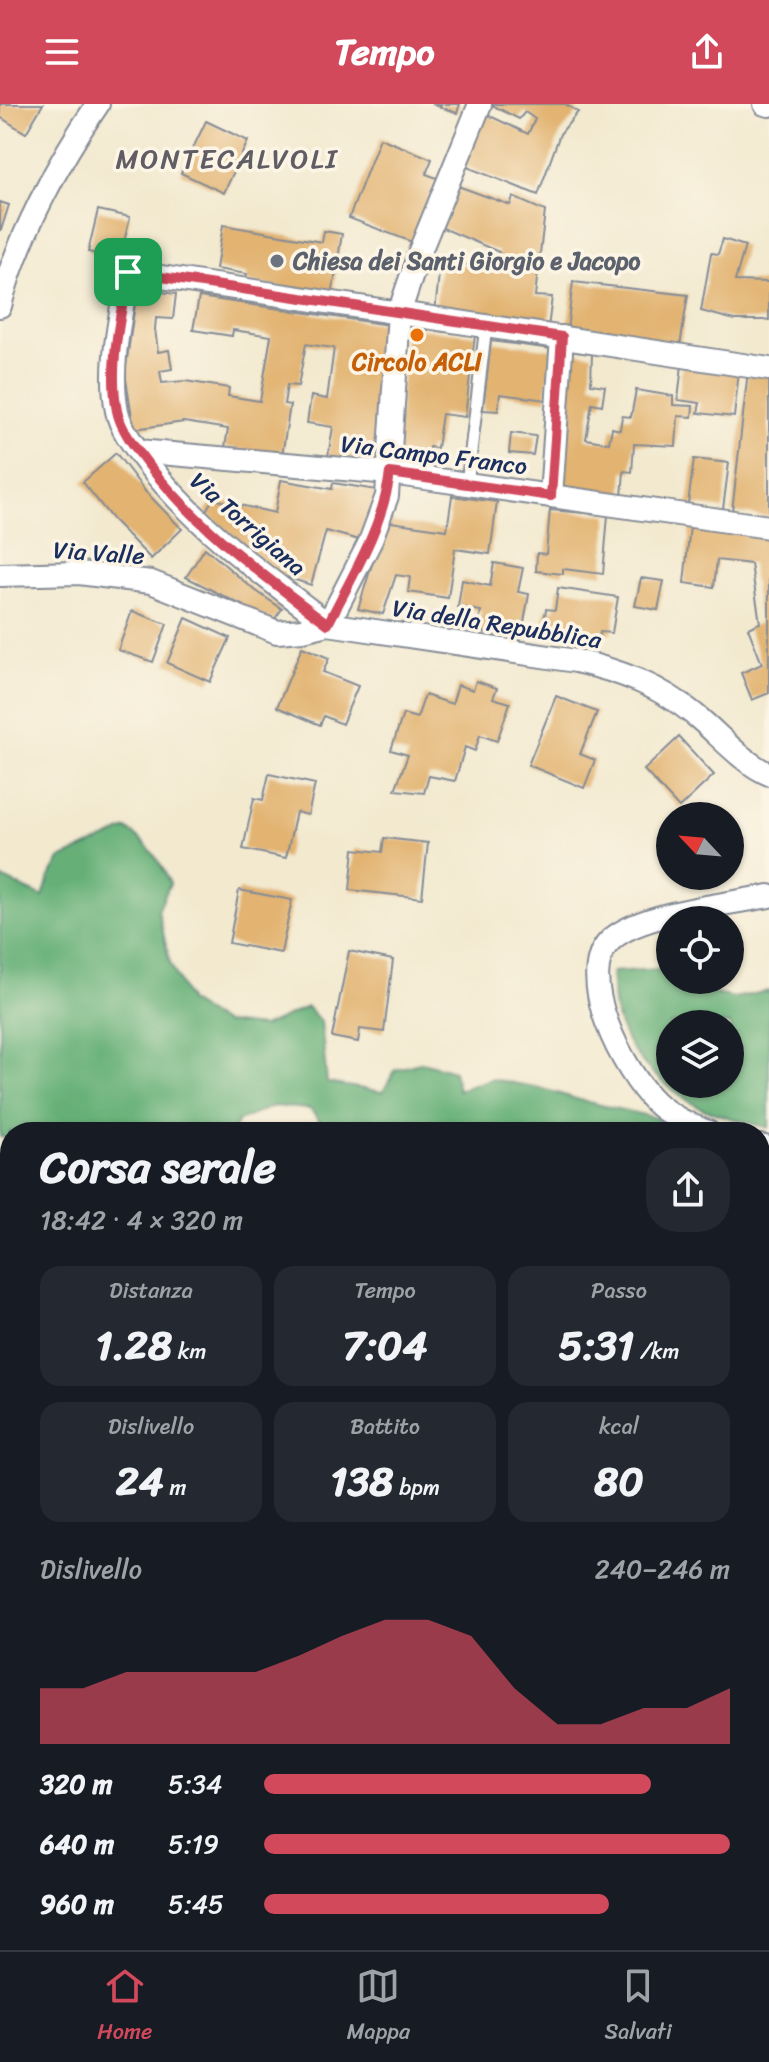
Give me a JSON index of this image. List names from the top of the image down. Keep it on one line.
{"streets":{"street":["Via Campo Franco","Via Torrigiana","Via Valle","Via della Repubblica"]},"crossings":[["Via Campo Franco","Via Torrigiana"],["Via Torrigiana","Via Valle"],["Via Torrigiana","Via della Repubblica"],["Via Valle","Via della Repubblica"]],"districts":["MONTECALVOLI"],"places":["Chiesa dei Santi Giorgio e Jacopo","Circolo ACLI"],"north":"top left","page":{"header":"Tempo","heading":["Corsa serale","18:42 · 4 × 320 m"],"stats":[["Distanza","1.28 km"],["Tempo","7:04"],["Passo","5:31 /km"],["Dislivello","24 m"],["Battito","138 bpm"],["kcal","80"]],"chart":["Dislivello","240–246 m"],"list":[{"name":"320 m","note":"5:34"},{"name":"640 m","note":"5:19"},{"name":"960 m","note":"5:45"}],"tabs":["Home","Mappa","Salvati"]}}
